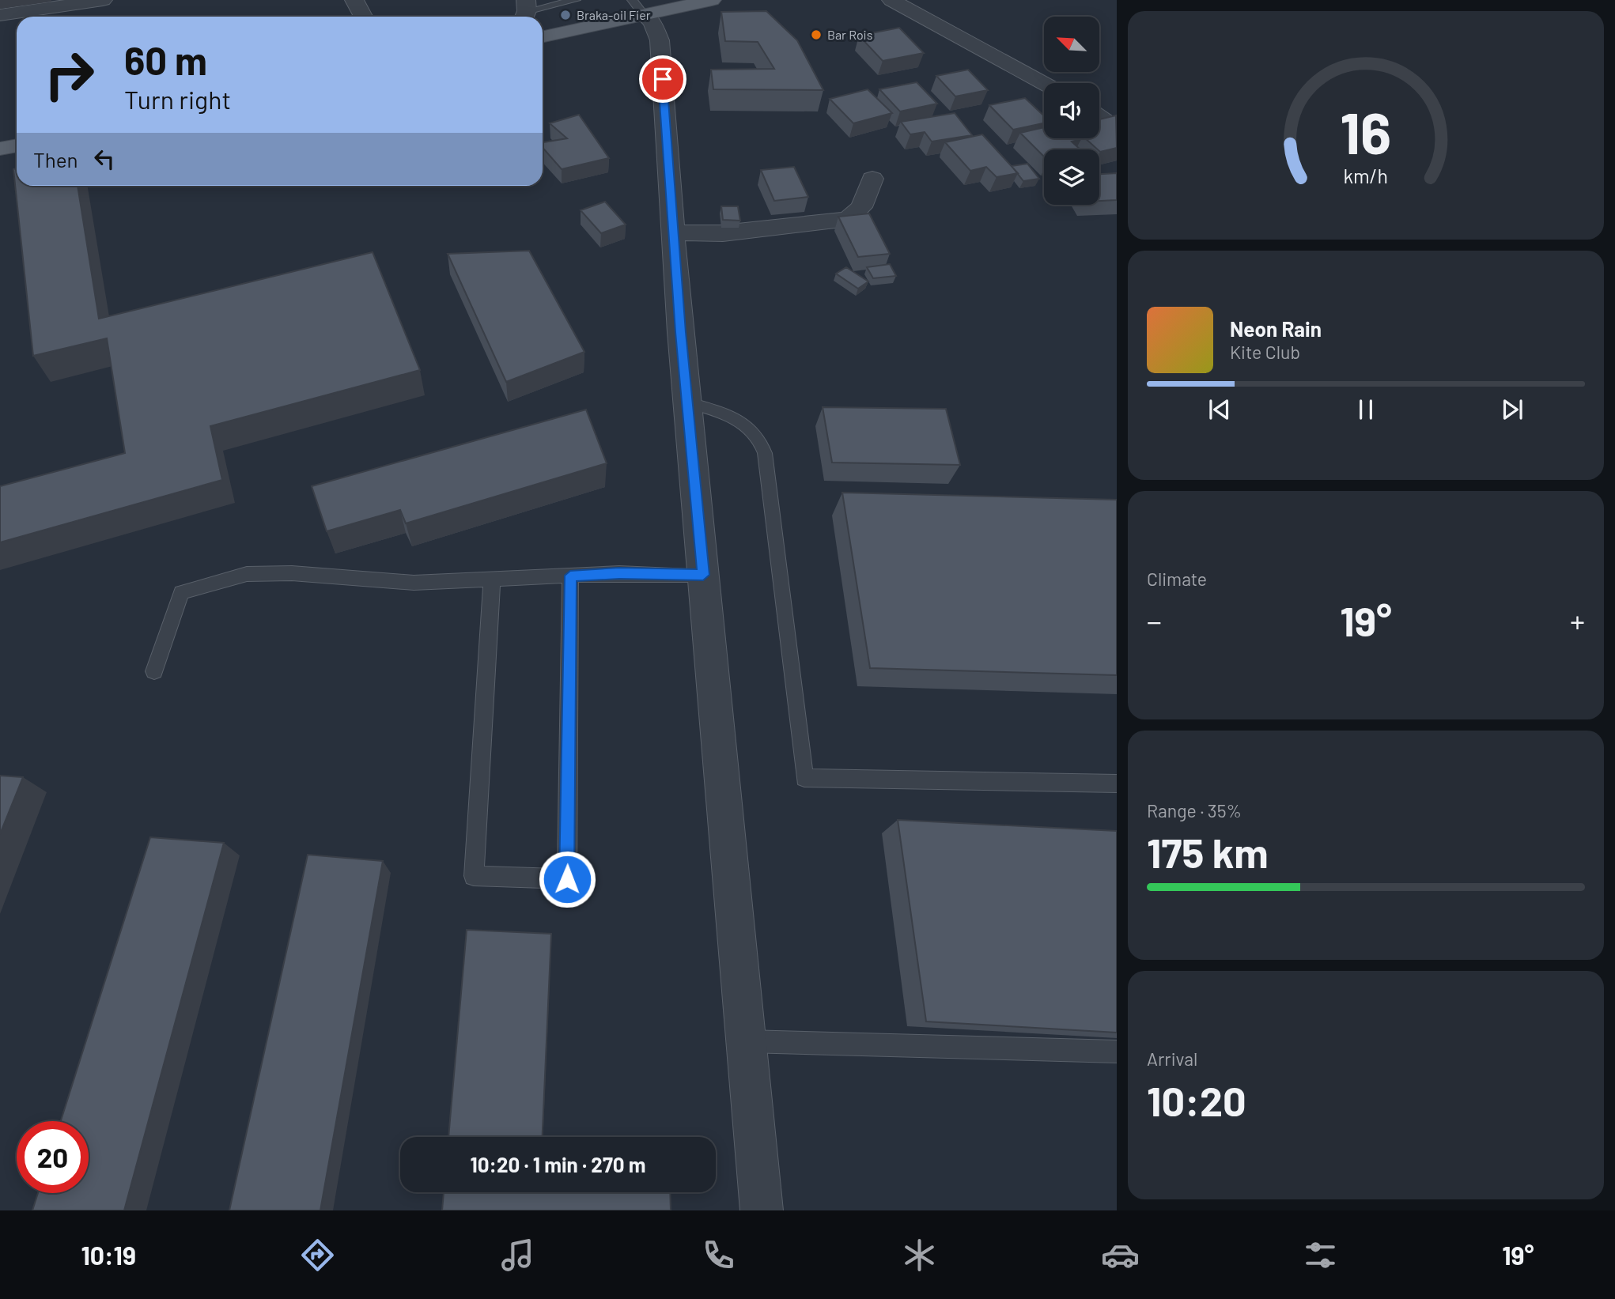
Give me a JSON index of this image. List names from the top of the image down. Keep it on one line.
{"places":["Braka-oil Fier","Bar Rois"],"north":"top left","page":{"turn":["60 m","Turn right"],"then":"Then","song":["Neon Rain","Kite Club"],"tile":["Climate",["Range · 35%","175 km"],["Arrival","10:20"]],"heat":["−","19°","+"],"limit":"20","trip":"10:20 · 1 min · 270 m","tabs":["10:19","19°"],"gauge":["16","km/h"]}}
